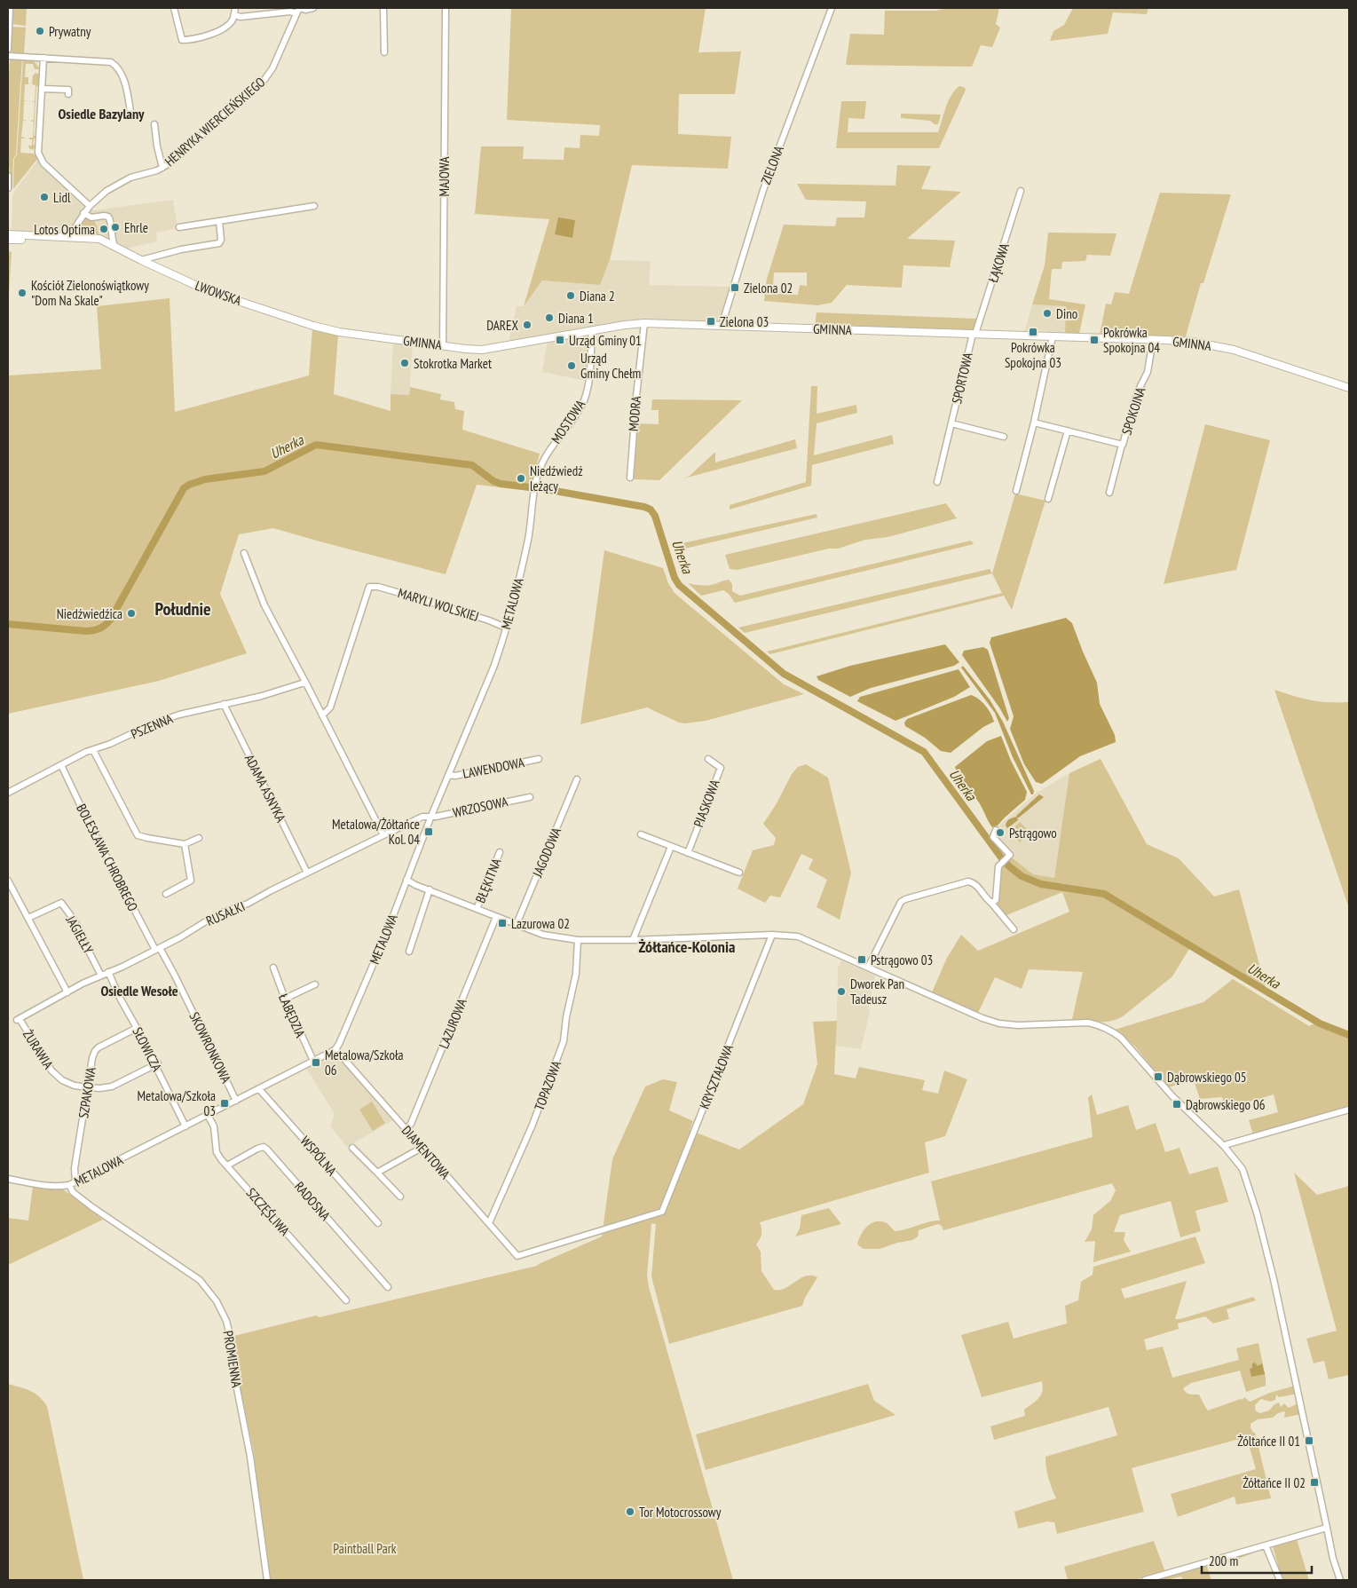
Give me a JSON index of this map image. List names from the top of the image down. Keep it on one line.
{"streets":{"main road":["LWOWSKA","GMINNA"],"street":["HENRYKA WIERCIEŃSKIEGO","ZIELONA","MAJOWA","ŁĄKOWA","SPORTOWA","SPOKOJNA","MODRA","MOSTOWA","METALOWA","MARYLI WOLSKIEJ","PSZENNA","LAWENDOWA","ADAMA ASNYKA","PIASKOWA","WRZOSOWA","JAGODOWA","BOLESŁAWA CHROBREGO","BŁĘKITNA","RUSAŁKI","JAGIEŁŁY","ŁABĘDZIA","LAZUROWA","SKOWRONKOWA","ŻURAWIA","SŁOWICZA","KRYSZTAŁOWA","TOPAZOWA","SZPAKOWA","DIAMENTOWA","WSPÓLNA","RADOSNA","SZCZĘŚLIWA","PROMIENNA"]},"crossings":[["HENRYKA WIERCIEŃSKIEGO","LWOWSKA"],["ZIELONA","GMINNA"],["MAJOWA","GMINNA"],["ŁĄKOWA","GMINNA"],["ŁĄKOWA","SPORTOWA"],["LWOWSKA","GMINNA"],["GMINNA","SPORTOWA"],["GMINNA","SPOKOJNA"],["GMINNA","MODRA"],["GMINNA","MOSTOWA"],["MOSTOWA","METALOWA"],["METALOWA","MARYLI WOLSKIEJ"],["METALOWA","LAWENDOWA"],["METALOWA","WRZOSOWA"],["METALOWA","ŁABĘDZIA"],["METALOWA","SKOWRONKOWA"],["METALOWA","SŁOWICZA"],["METALOWA","SZPAKOWA"],["METALOWA","DIAMENTOWA"],["METALOWA","WSPÓLNA"],["METALOWA","SZCZĘŚLIWA"],["METALOWA","PROMIENNA"],["PSZENNA","ADAMA ASNYKA"],["PSZENNA","BOLESŁAWA CHROBREGO"],["ADAMA ASNYKA","RUSAŁKI"],["BOLESŁAWA CHROBREGO","RUSAŁKI"],["BOLESŁAWA CHROBREGO","SKOWRONKOWA"],["RUSAŁKI","JAGIEŁŁY"],["RUSAŁKI","SKOWRONKOWA"],["RUSAŁKI","ŻURAWIA"],["RUSAŁKI","SŁOWICZA"],["LAZUROWA","DIAMENTOWA"],["ŻURAWIA","SŁOWICZA"],["ŻURAWIA","SZPAKOWA"],["SŁOWICZA","SZPAKOWA"],["KRYSZTAŁOWA","DIAMENTOWA"],["TOPAZOWA","DIAMENTOWA"],["RADOSNA","SZCZĘŚLIWA"]],"districts":["Osiedle Bazylany","Południe","Żółtańce-Kolonia","Osiedle Wesołe"],"water":["Uherka"],"parks":["Paintball Park"],"places":{"other":["Prywatny","Lidl","Ehrle","Lotos Optima","Kościół Zielonoświątkowy \"Dom Na Skale\"","Diana 2","Dino","Diana 1","DAREX","Stokrotka Market","Urząd Gminy Chełm","Niedźwiedź leżący","Niedźwiedźica","Pstrągowo","Dworek Pan Tadeusz","Tor Motocrossowy"],"transit":["Zielona 02","Zielona 03","Pokrówka Spokojna 03","Urząd Gminy 01","Pokrówka Spokojna 04","Metalowa/Żółtańce Kol. 04","Lazurowa 02","Pstrągowo 03","Metalowa/Szkoła 06","Dąbrowskiego 05","Metalowa/Szkoła 03","Dąbrowskiego 06","Żóltańce II 01","Żółtańce II 02"]},"scale_bar":"200 m"}
